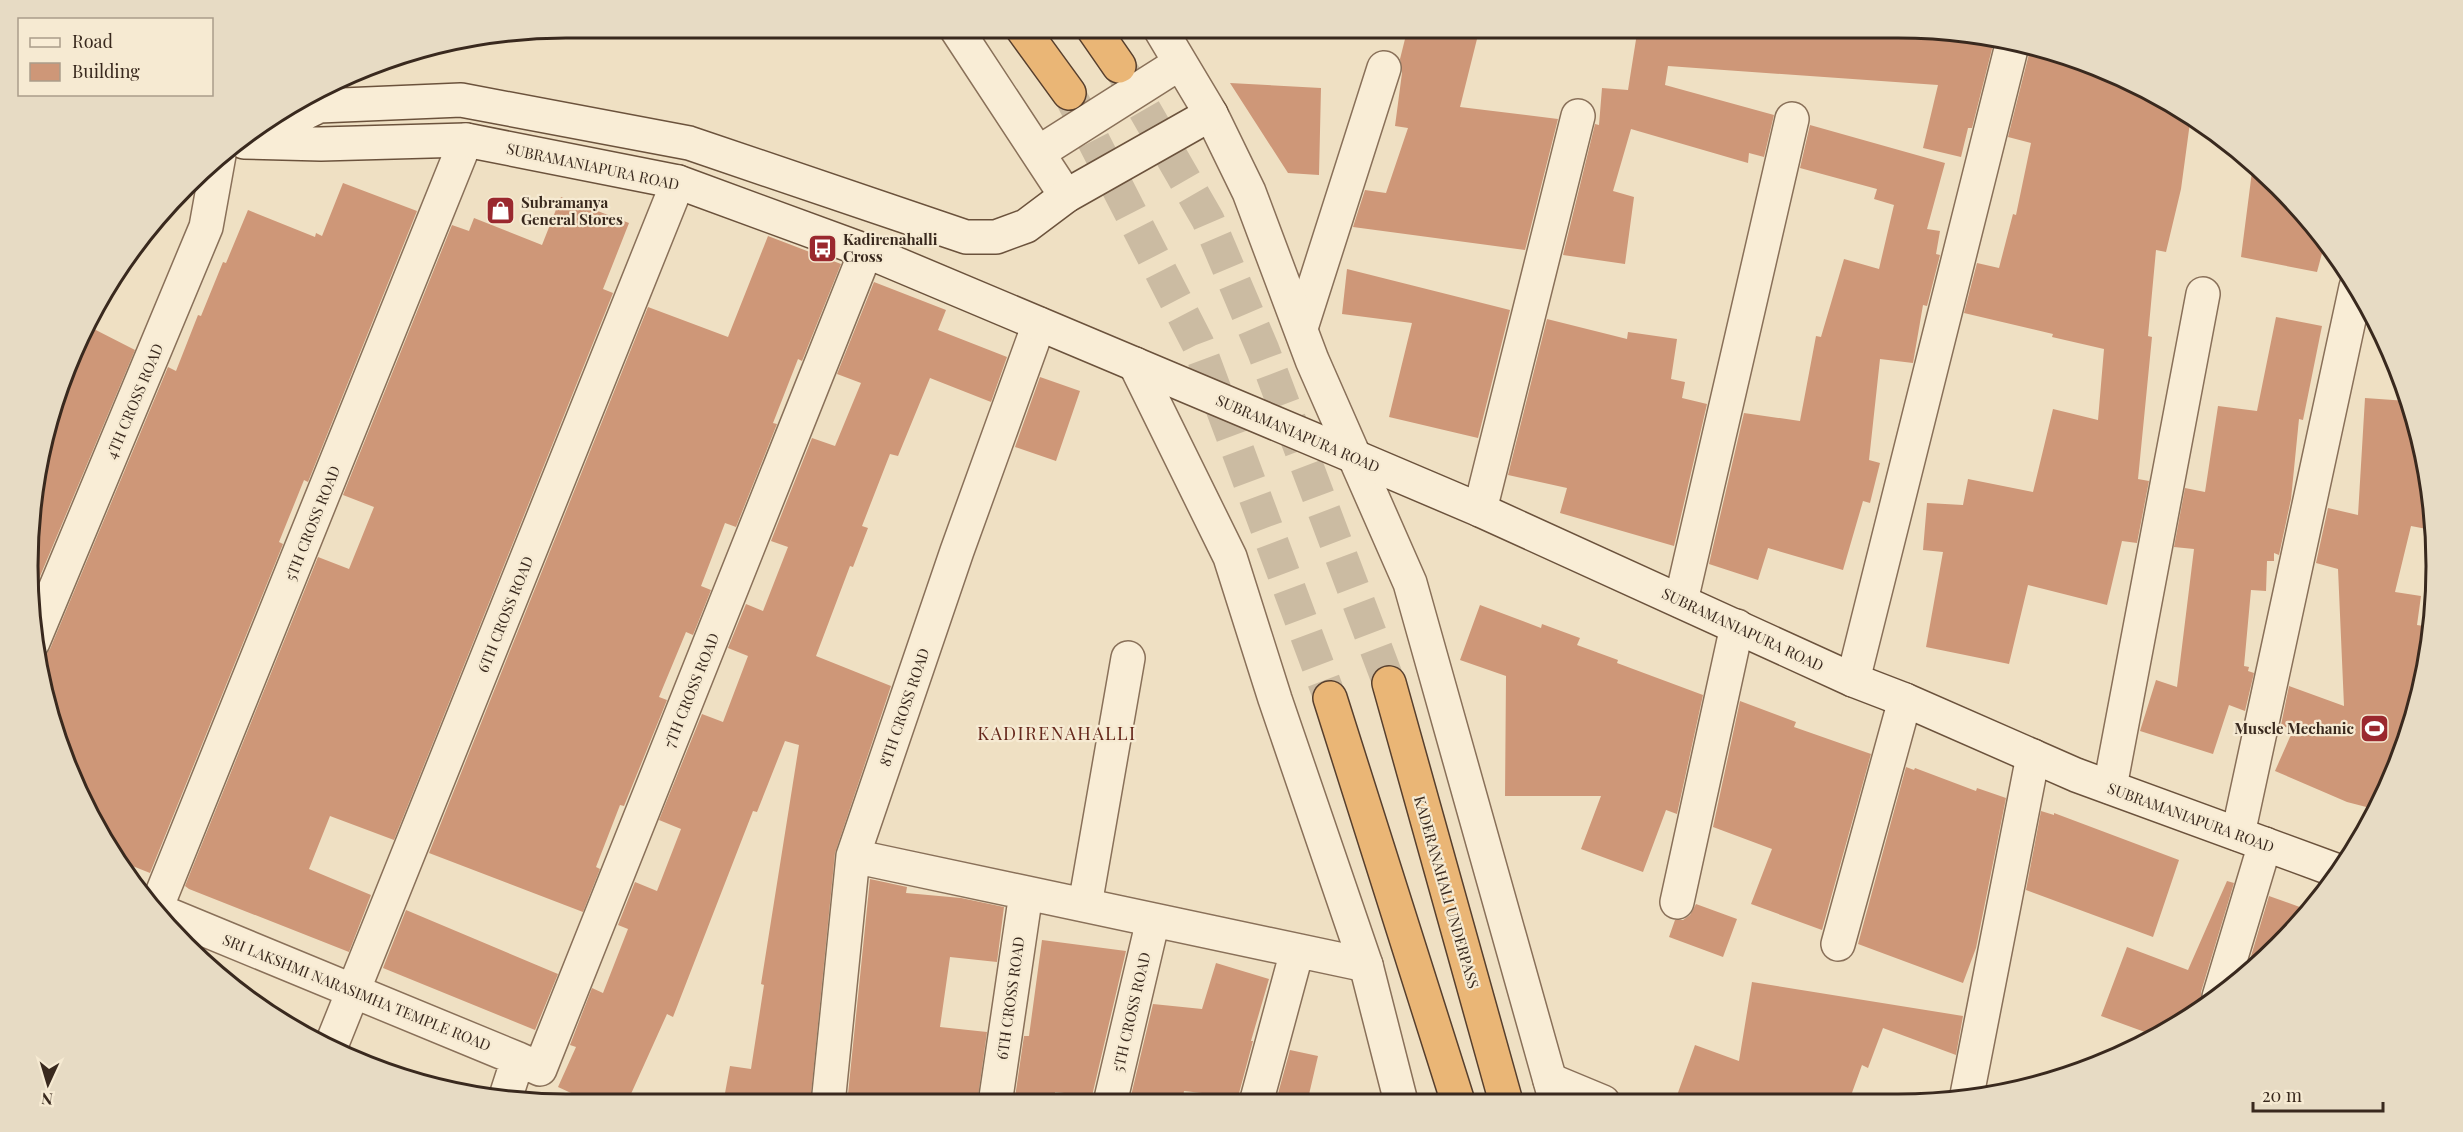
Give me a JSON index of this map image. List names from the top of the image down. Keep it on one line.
{"streets":{"highway":["KADERANAHALI UNDERPASS"],"street":["SUBRAMANIAPURA ROAD","4TH CROSS ROAD","5TH CROSS ROAD","6TH CROSS ROAD","7TH CROSS ROAD","8TH CROSS ROAD","SRI LAKSHMI NARASIMHA TEMPLE ROAD"]},"crossings":[["SUBRAMANIAPURA ROAD","5TH CROSS ROAD"],["SUBRAMANIAPURA ROAD","6TH CROSS ROAD"],["SUBRAMANIAPURA ROAD","7TH CROSS ROAD"],["SUBRAMANIAPURA ROAD","8TH CROSS ROAD"],["6TH CROSS ROAD","SRI LAKSHMI NARASIMHA TEMPLE ROAD"],["7TH CROSS ROAD","SRI LAKSHMI NARASIMHA TEMPLE ROAD"]],"districts":["KADIRENAHALLI"],"places":{"shop":["Subramanya General Stores"],"bus stop":["Kadirenahalli Cross"],"sports":["Muscle Mechanic"]},"legend":["Road","Building"],"scale_bar":"20 m","north":"bottom"}
